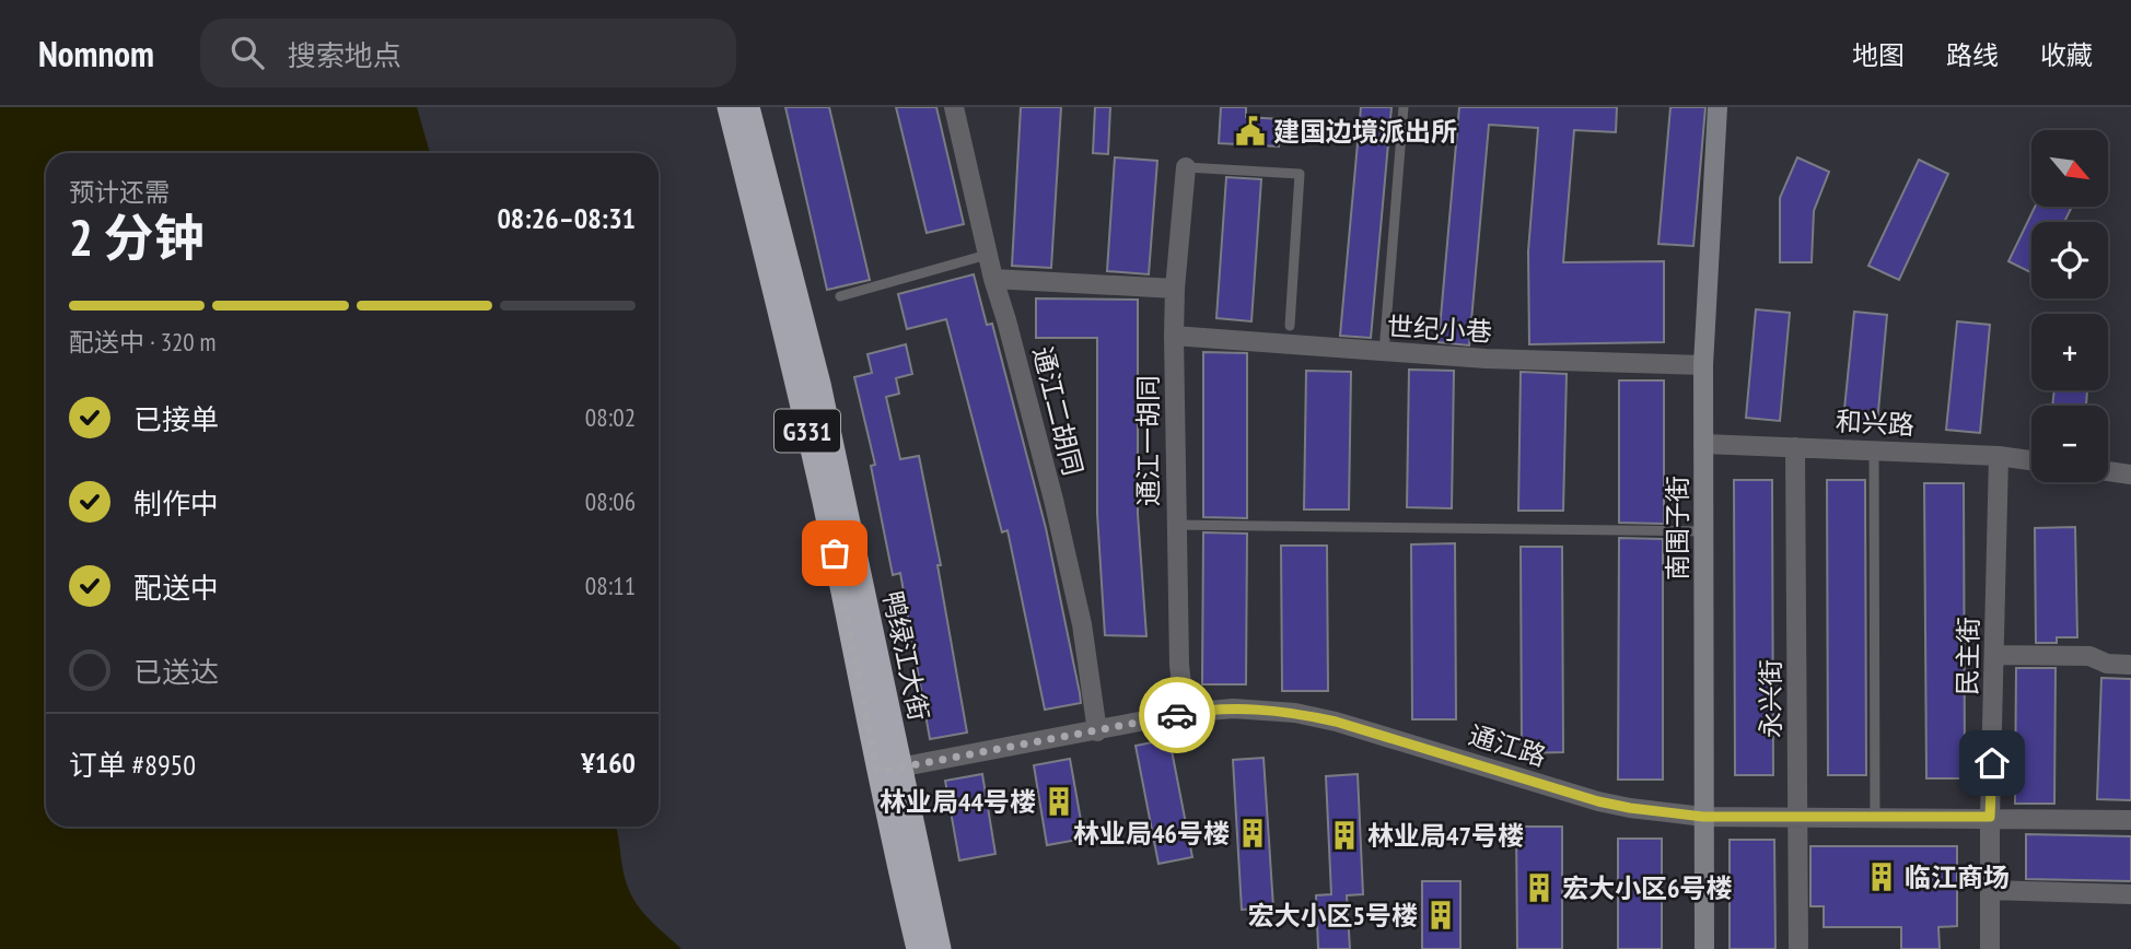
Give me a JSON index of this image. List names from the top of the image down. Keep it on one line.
{"streets":{"highway":["G331","鸭绿江大街"],"street":["世纪小巷","通江二胡同","和兴路","通江一胡同","南围子街","民主街","永兴街","通江路"]},"crossings":[["世纪小巷","通江一胡同"],["世纪小巷","南围子街"],["通江二胡同","通江路"],["和兴路","南围子街"],["和兴路","民主街"],["和兴路","永兴街"],["通江一胡同","通江路"],["南围子街","通江路"],["鸭绿江大街","通江路"],["民主街","通江路"],["永兴街","通江路"]],"places":{"public building":["建国边境派出所"],"building":["林业局44号楼","林业局46号楼","林业局47号楼","临江商场","宏大小区6号楼","宏大小区5号楼"]},"north":"bottom right","page":{"header":"Nomnom","search":"搜索地点","nav":["地图","路线","收藏"],"map_buttons":["+","−"],"heading":["2 分钟","预计还需","08:26–08:31"],"panel":["订单 #8950","¥160"],"bar":"配送中 · 320 m","list":[["已接单","08:02"],["制作中","08:06"],["配送中","08:11"],"已送达"]}}
